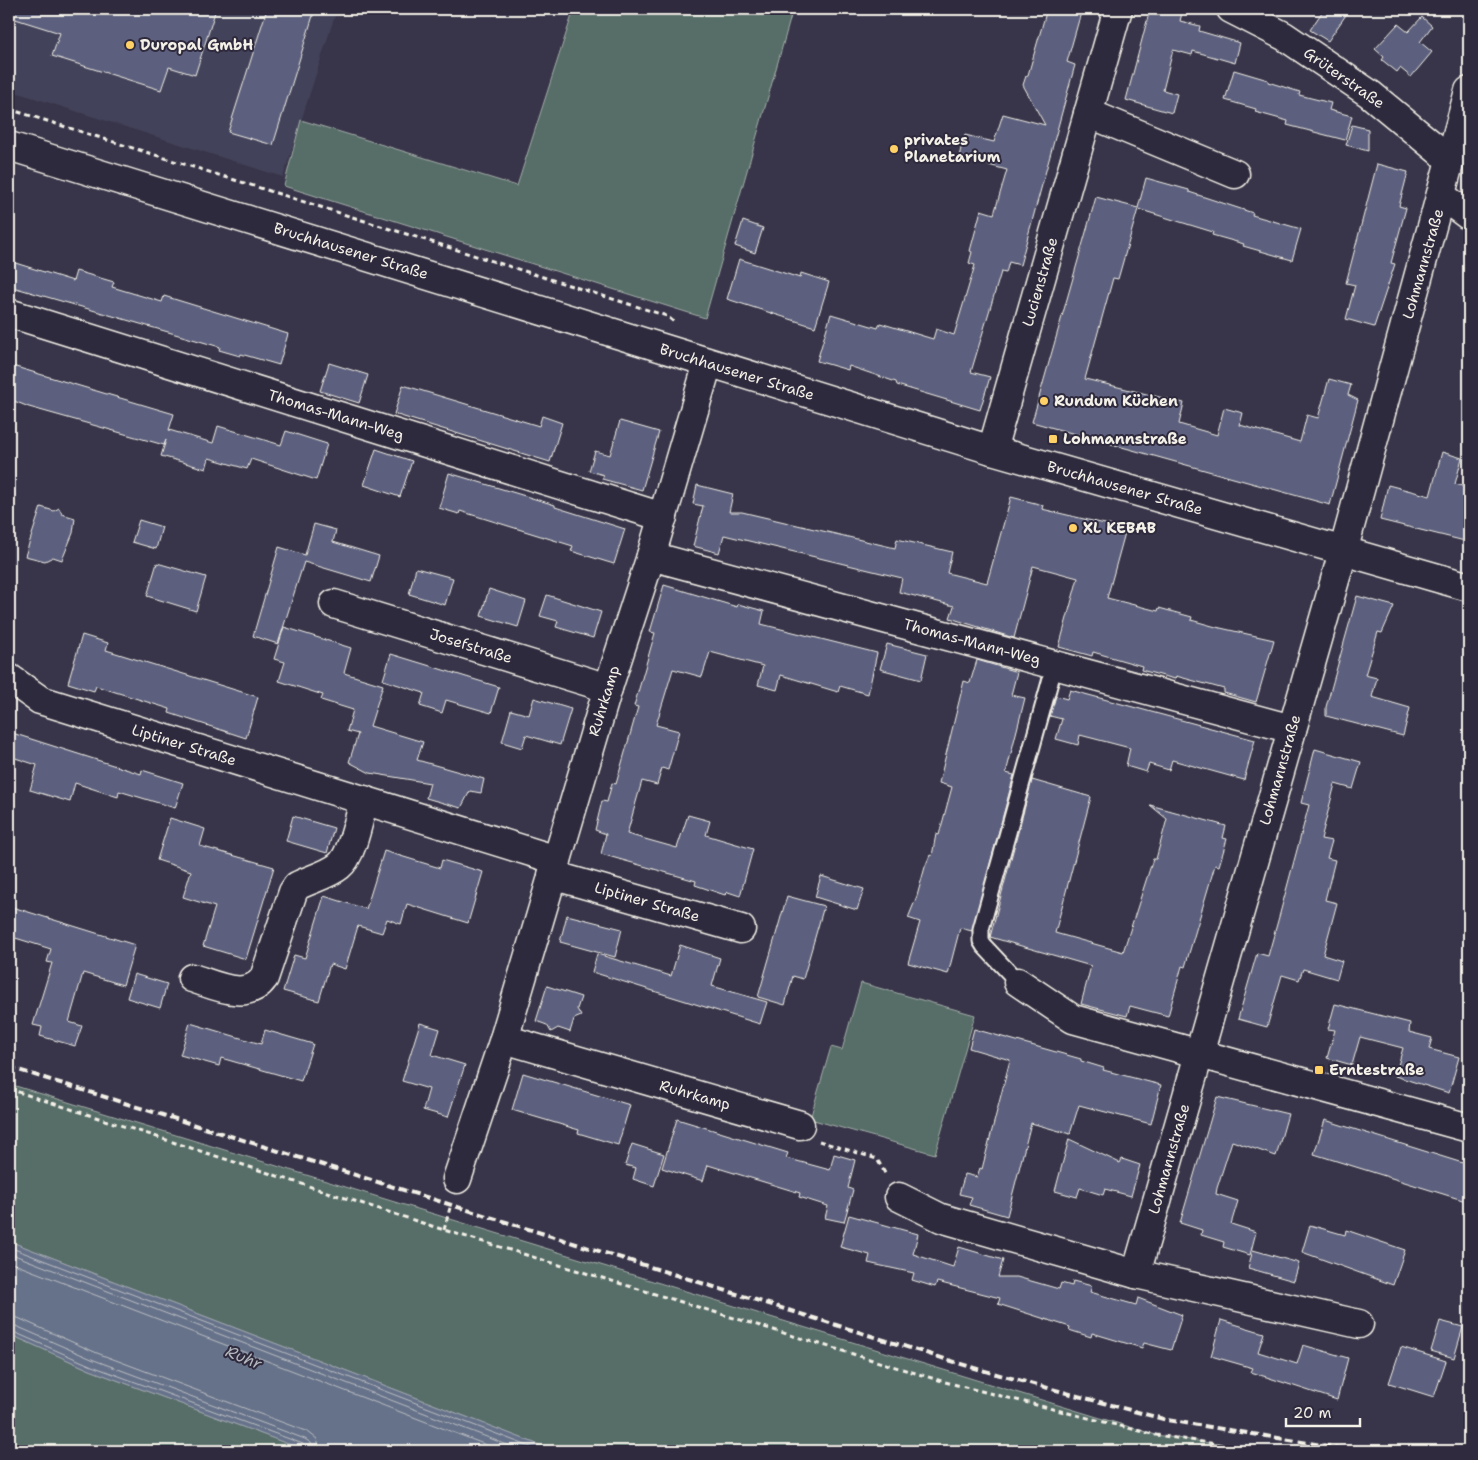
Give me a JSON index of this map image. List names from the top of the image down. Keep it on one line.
{"streets":{"street":["Grüterstraße","Bruchhausener Straße","Lohmannstraße","Lucienstraße","Thomas-Mann-Weg","Josefstraße","Ruhrkamp","Liptiner Straße"]},"crossings":[["Grüterstraße","Lohmannstraße"],["Bruchhausener Straße","Lohmannstraße"],["Bruchhausener Straße","Lucienstraße"],["Bruchhausener Straße","Ruhrkamp"],["Lohmannstraße","Thomas-Mann-Weg"],["Thomas-Mann-Weg","Ruhrkamp"],["Josefstraße","Ruhrkamp"],["Ruhrkamp","Liptiner Straße"]],"water":["Ruhr"],"places":{"other":["Duropal GmbH","privates Planetarium","Rundum Küchen","XL KEBAB"],"transit":["Lohmannstraße","Erntestraße"]},"scale_bar":"20 m"}
